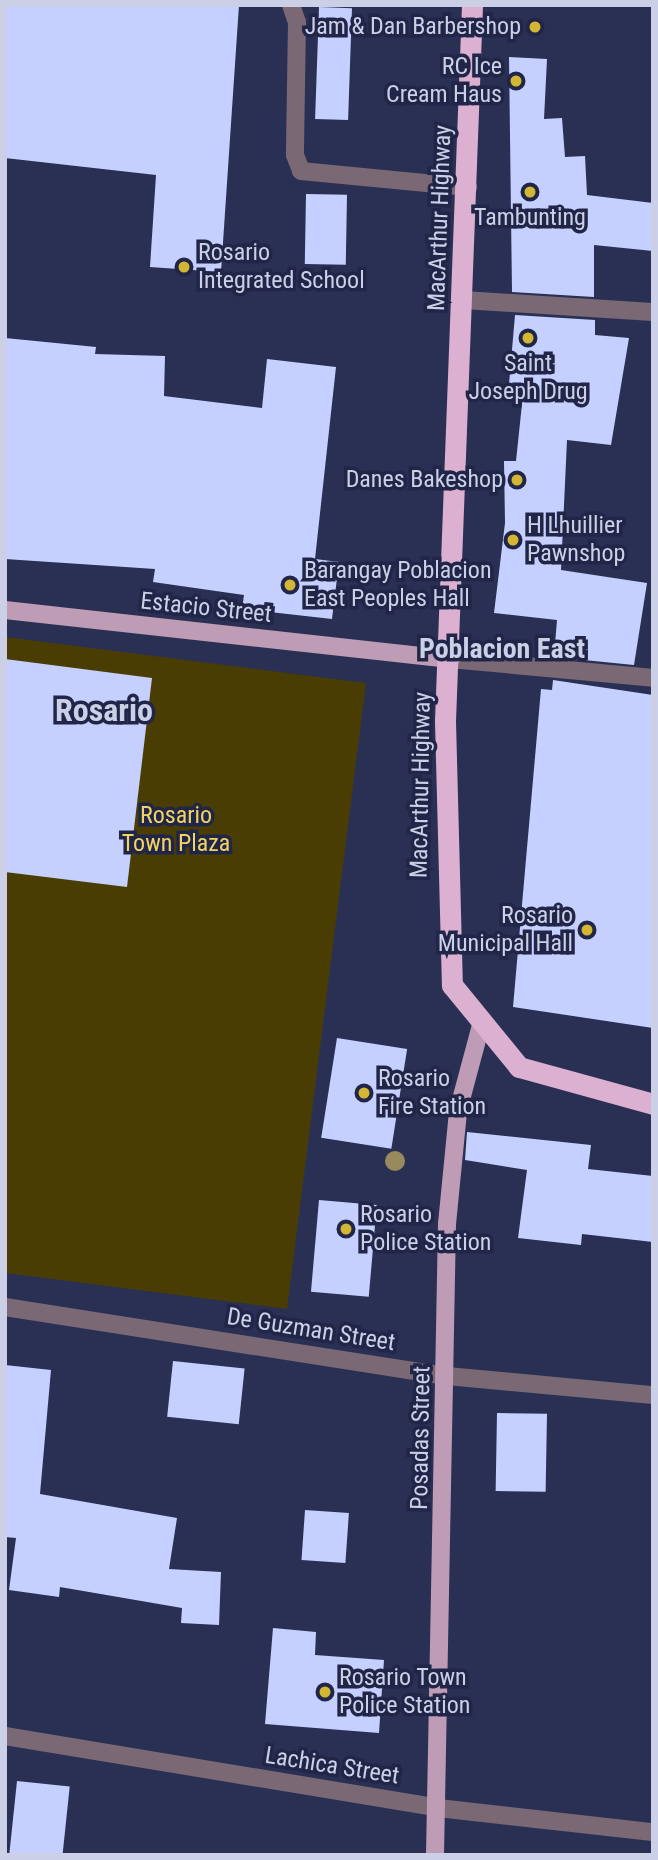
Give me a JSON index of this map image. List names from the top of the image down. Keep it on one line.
{"streets":{"highway":["MacArthur Highway"],"main road":["Estacio Street","Posadas Street"],"street":["De Guzman Street","Lachica Street"]},"crossings":[["MacArthur Highway","Estacio Street"],["MacArthur Highway","Posadas Street"],["De Guzman Street","Posadas Street"],["Posadas Street","Lachica Street"]],"districts":["Poblacion East","Rosario"],"parks":["Rosario Town Plaza"],"places":["Jam & Dan Barbershop","RC Ice Cream Haus","Tambunting","Rosario Integrated School","Saint Joseph Drug","Danes Bakeshop","H Lhuillier Pawnshop","Barangay Poblacion East Peoples Hall","Rosario Municipal Hall","Rosario Fire Station","Rosario Police Station","Rosario Town Police Station"]}
